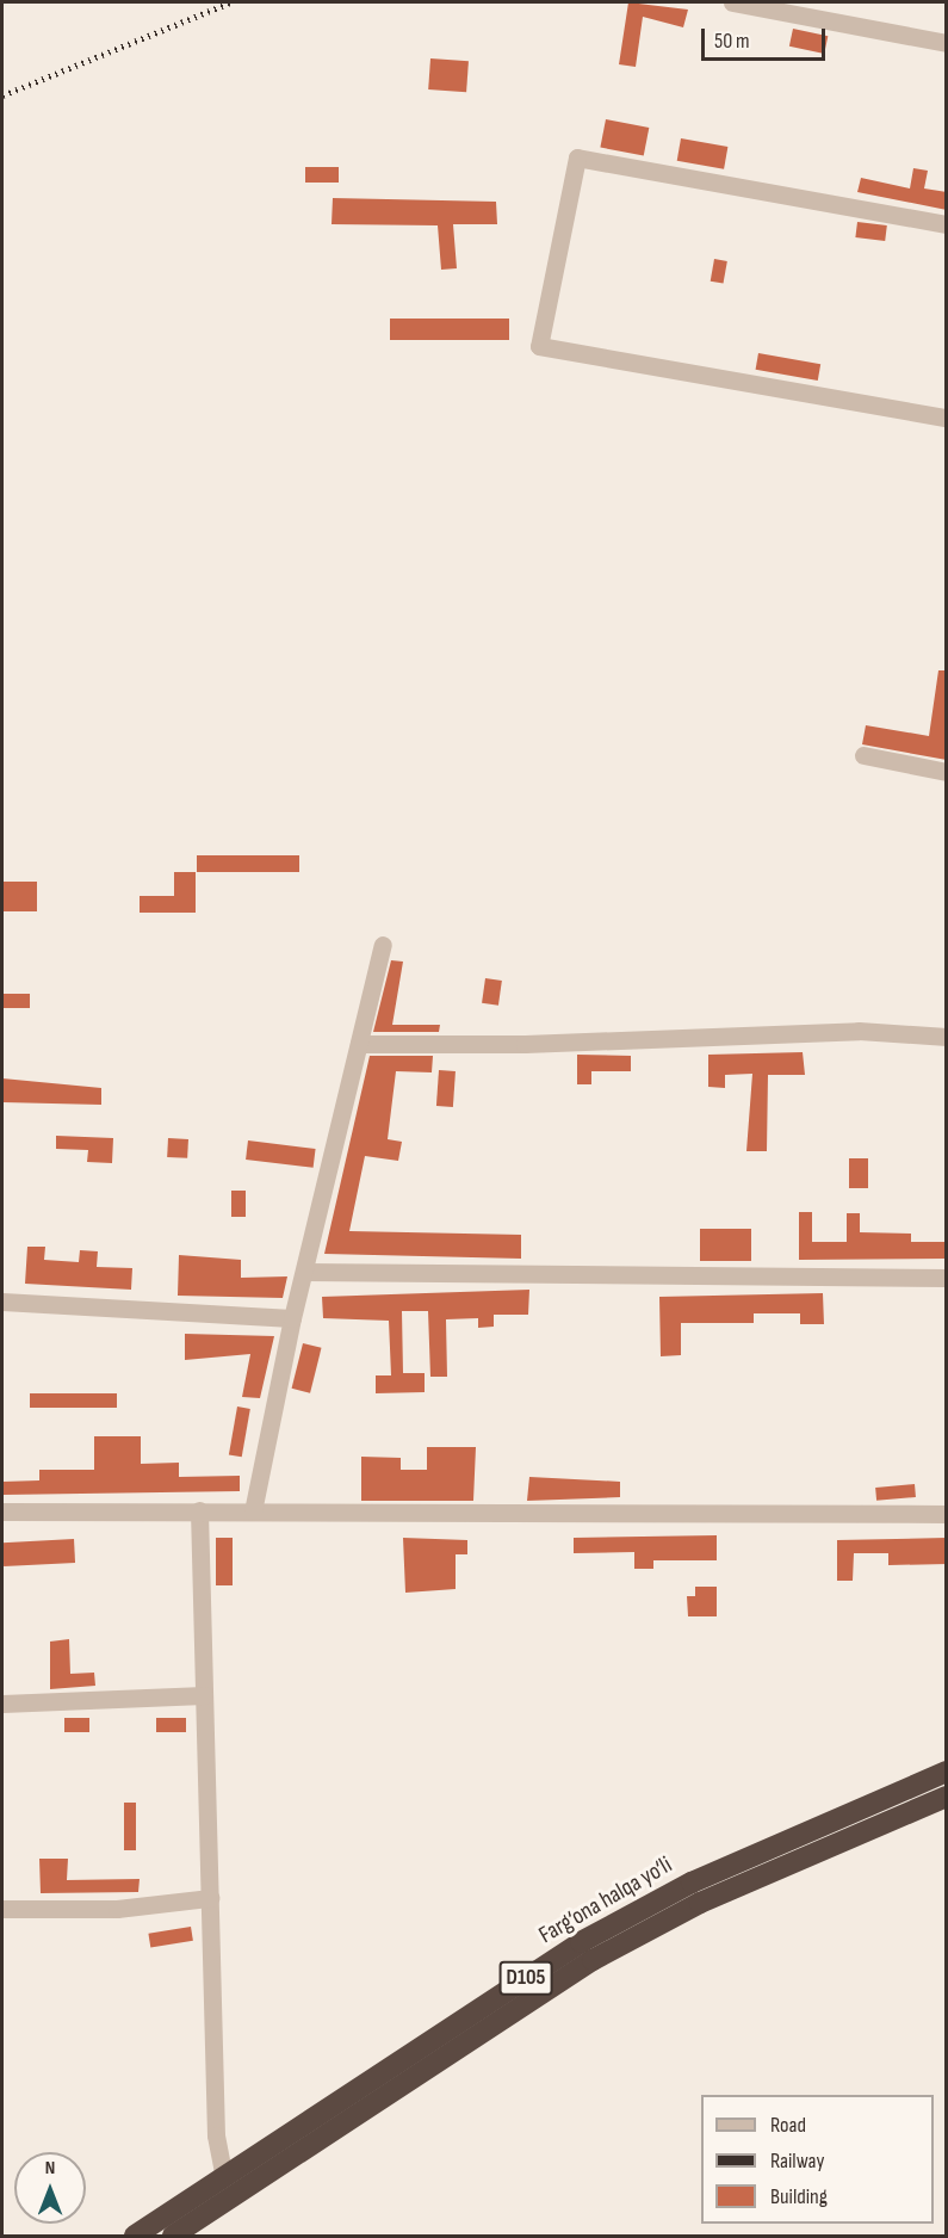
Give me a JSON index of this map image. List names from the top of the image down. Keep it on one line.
{"streets":{"highway":["Farg‘ona halqa yo‘li","D105"]},"legend":["Road","Railway","Building"],"scale_bar":"50 m","north":"top"}
